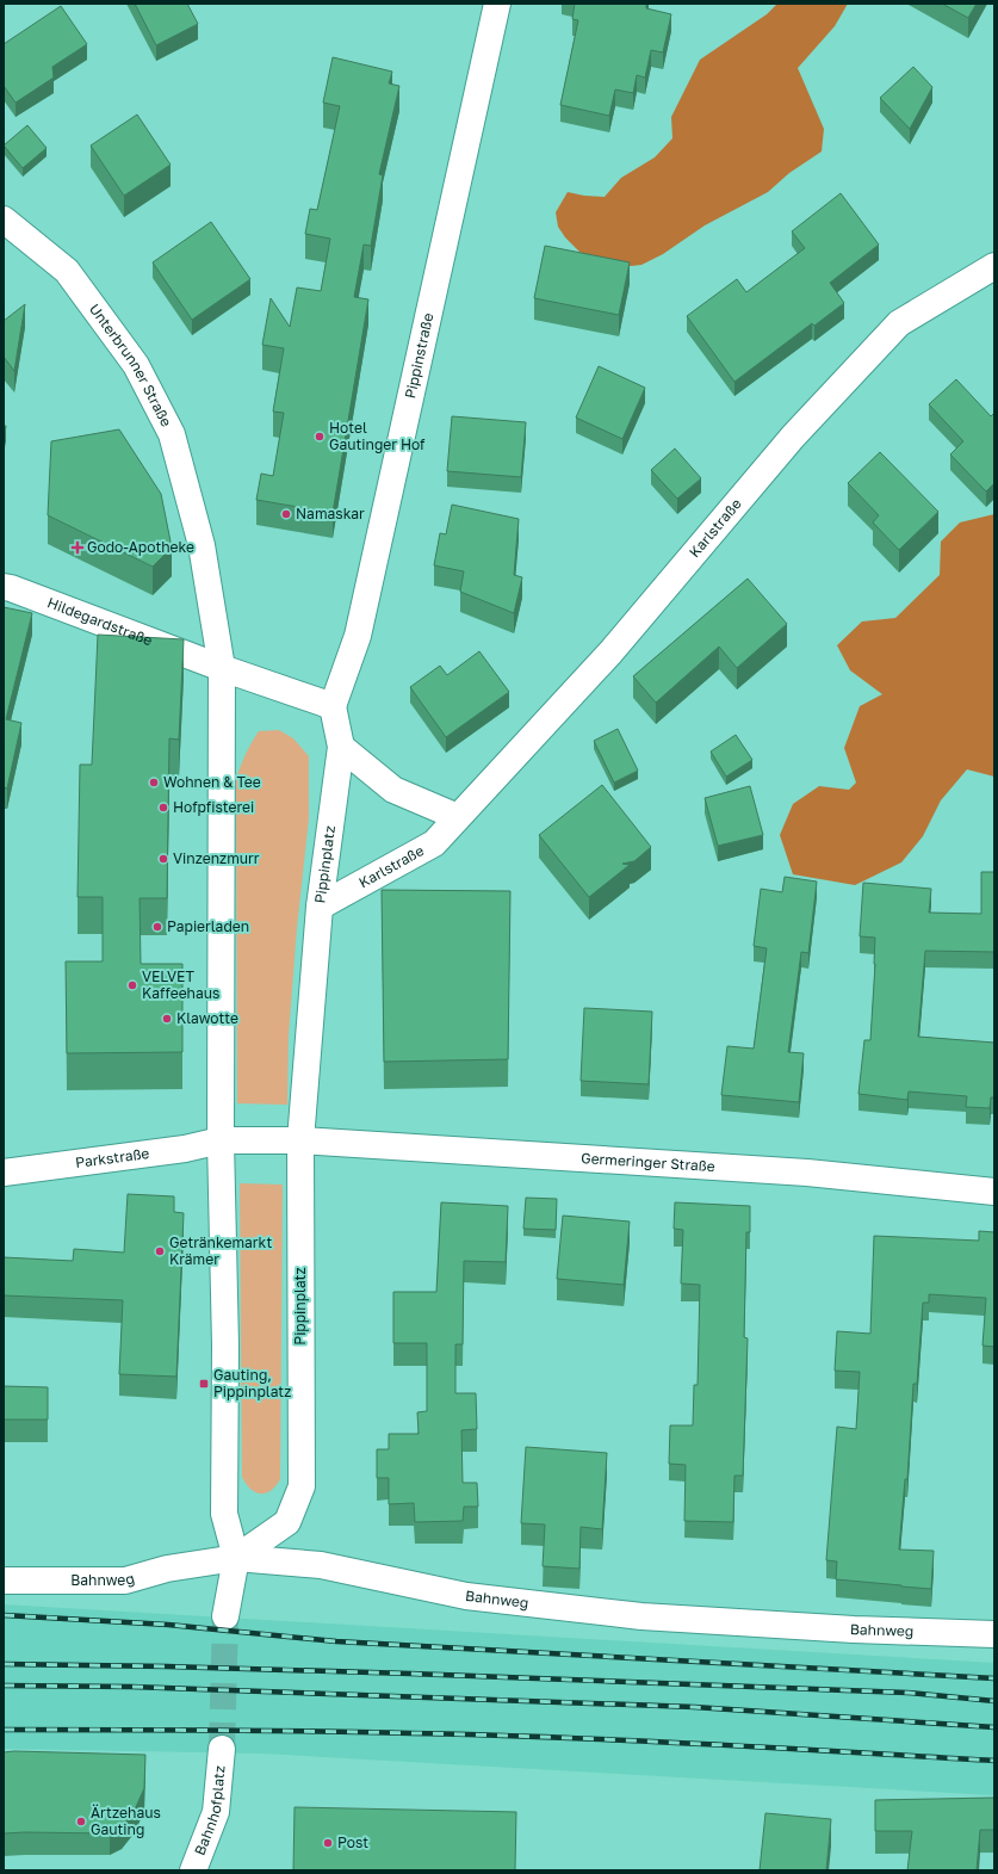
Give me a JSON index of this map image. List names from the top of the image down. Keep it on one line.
{"streets":{"street":["Pippinstraße","Unterbrunner Straße","Karlstraße","Hildegardstraße","Pippinplatz","Parkstraße","Germeringer Straße","Bahnweg","Bahnhofplatz"]},"crossings":[["Pippinstraße","Pippinplatz"],["Unterbrunner Straße","Hildegardstraße"],["Karlstraße","Pippinplatz"],["Pippinplatz","Germeringer Straße"],["Pippinplatz","Bahnweg"]],"places":{"other":["Hotel Gautinger Hof","Namaskar","Wohnen & Tee","Hofpfisterei","Vinzenzmurr","Papierladen","VELVET Kaffeehaus","Klawotte","Getränkemarkt Krämer","Ärtzehaus Gauting","Post"],"health":["Godo-Apotheke"],"transit":["Gauting, Pippinplatz"]}}
